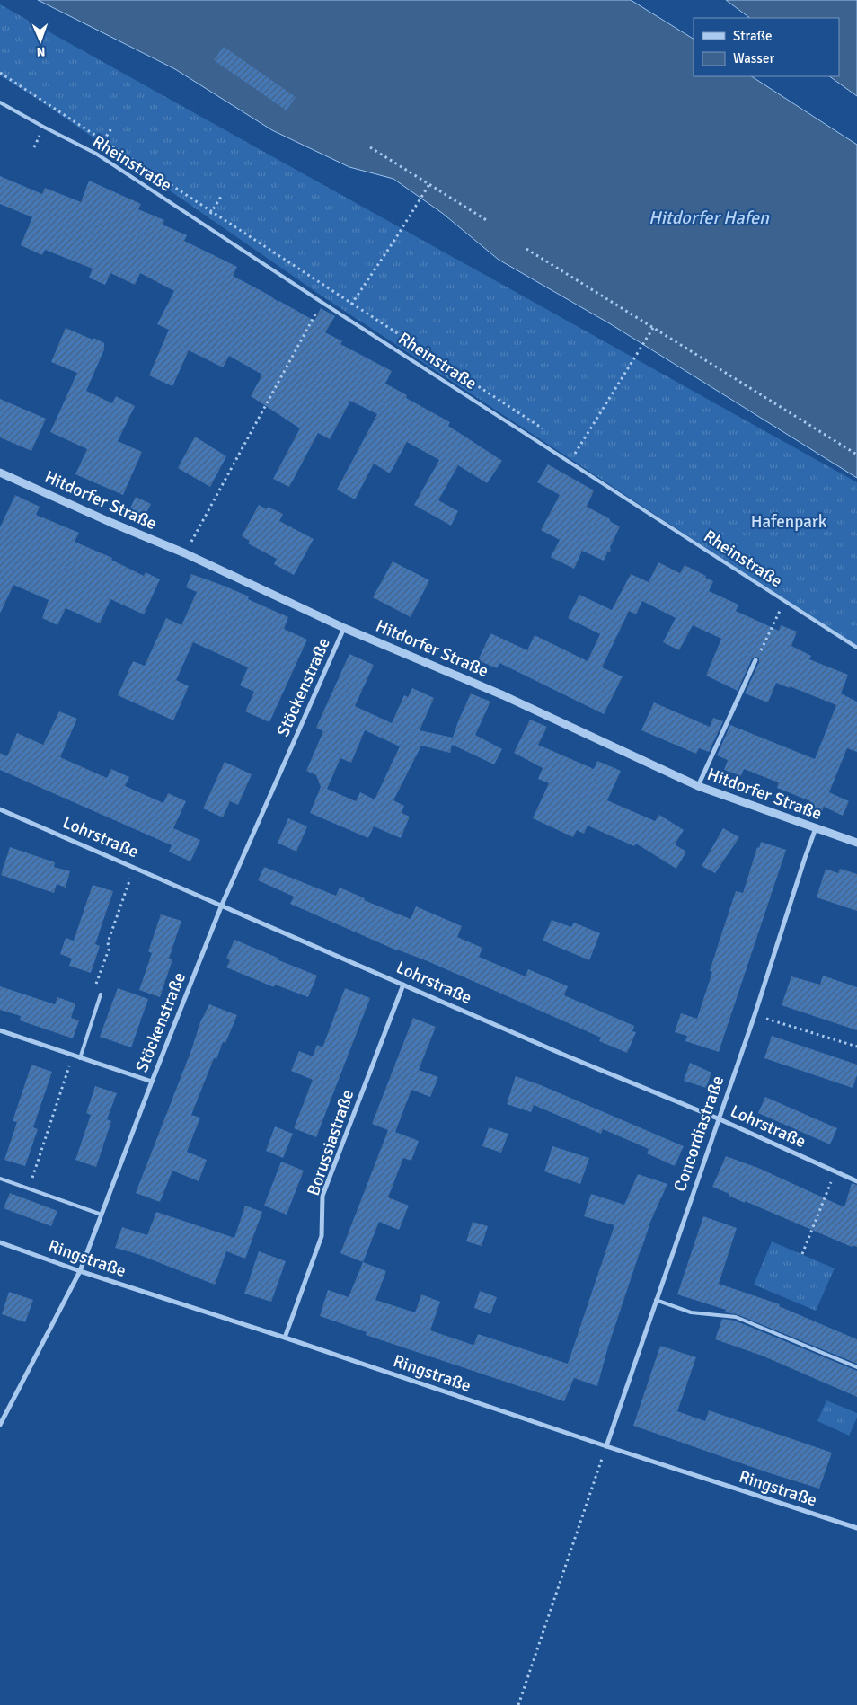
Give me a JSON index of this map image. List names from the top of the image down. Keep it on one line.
{"streets":{"street":["Hitdorfer Straße","Stöckenstraße","Lohrstraße","Concordiastraße","Borussiastraße","Ringstraße"],"lane":["Rheinstraße"]},"crossings":[["Hitdorfer Straße","Stöckenstraße"],["Hitdorfer Straße","Concordiastraße"],["Stöckenstraße","Lohrstraße"],["Stöckenstraße","Ringstraße"],["Lohrstraße","Concordiastraße"],["Lohrstraße","Borussiastraße"],["Concordiastraße","Ringstraße"],["Borussiastraße","Ringstraße"]],"water":["Hitdorfer Hafen"],"parks":["Hafenpark"],"legend":["Straße","Wasser"],"north":"bottom"}
